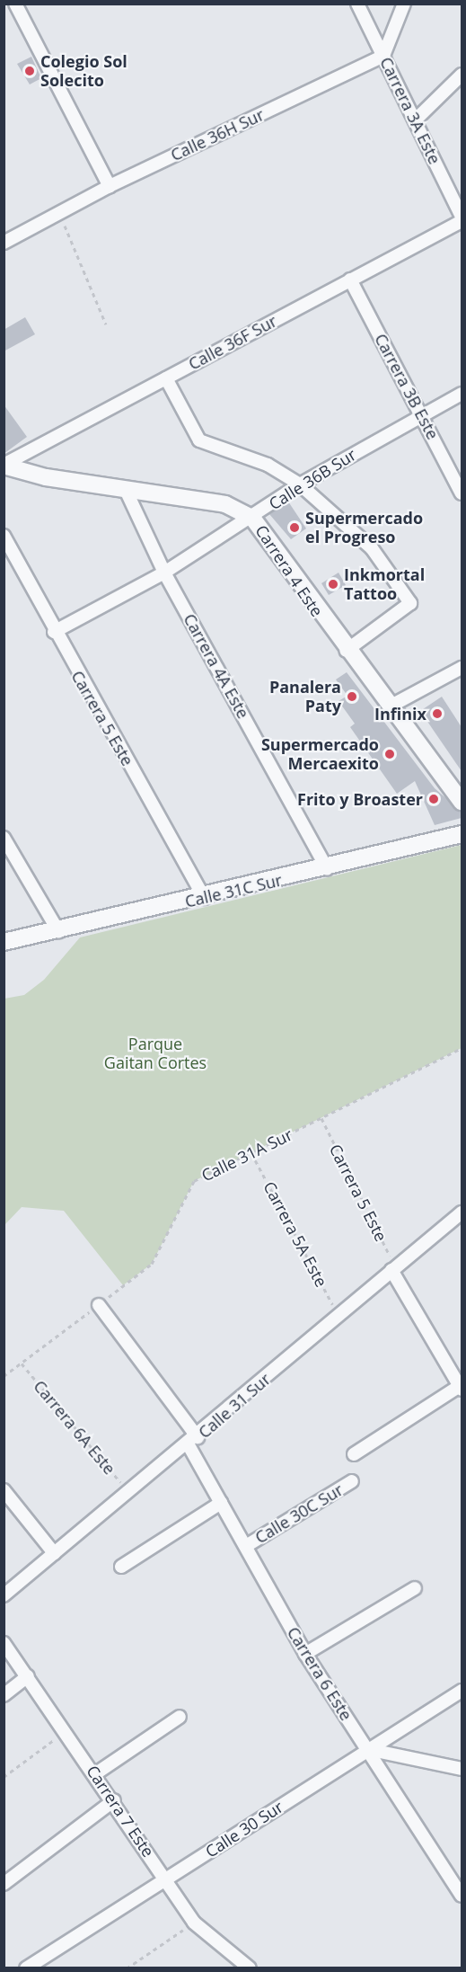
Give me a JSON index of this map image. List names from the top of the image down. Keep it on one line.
{"streets":{"street":["Carrera 3A Este","Calle 36H Sur","Calle 36F Sur","Carrera 3B Este","Calle 36B Sur","Carrera 4 Este","Carrera 4A Este","Carrera 5 Este","Calle 31C Sur","Calle 31 Sur","Calle 30C Sur","Carrera 6 Este","Carrera 7 Este","Calle 30 Sur"],"path":["Calle 31A Sur","Carrera 5A Este","Carrera 6A Este"]},"crossings":[["Carrera 3A Este","Calle 36H Sur"],["Carrera 3A Este","Calle 36F Sur"],["Calle 36F Sur","Carrera 3B Este"],["Calle 36F Sur","Carrera 4 Este"],["Carrera 3B Este","Calle 36B Sur"],["Calle 36B Sur","Carrera 4 Este"],["Calle 36B Sur","Carrera 4A Este"],["Calle 36B Sur","Carrera 5 Este"],["Carrera 4 Este","Carrera 4A Este"],["Carrera 4A Este","Calle 31C Sur"],["Carrera 5 Este","Calle 31C Sur"],["Carrera 5 Este","Calle 31A Sur"],["Carrera 5 Este","Calle 31 Sur"],["Calle 31A Sur","Carrera 5A Este"],["Calle 31A Sur","Carrera 6A Este"],["Calle 31A Sur","Carrera 6 Este"],["Carrera 5A Este","Calle 31 Sur"],["Calle 31 Sur","Carrera 6A Este"],["Calle 31 Sur","Carrera 6 Este"],["Calle 30C Sur","Carrera 6 Este"],["Carrera 6 Este","Calle 30 Sur"],["Carrera 7 Este","Calle 30 Sur"]],"parks":["Parque Gaitan Cortes"],"places":["Colegio Sol Solecito","Supermercado el Progreso","Inkmortal Tattoo","Panalera Paty","Infinix","Supermercado Mercaexito","Frito y Broaster"]}
